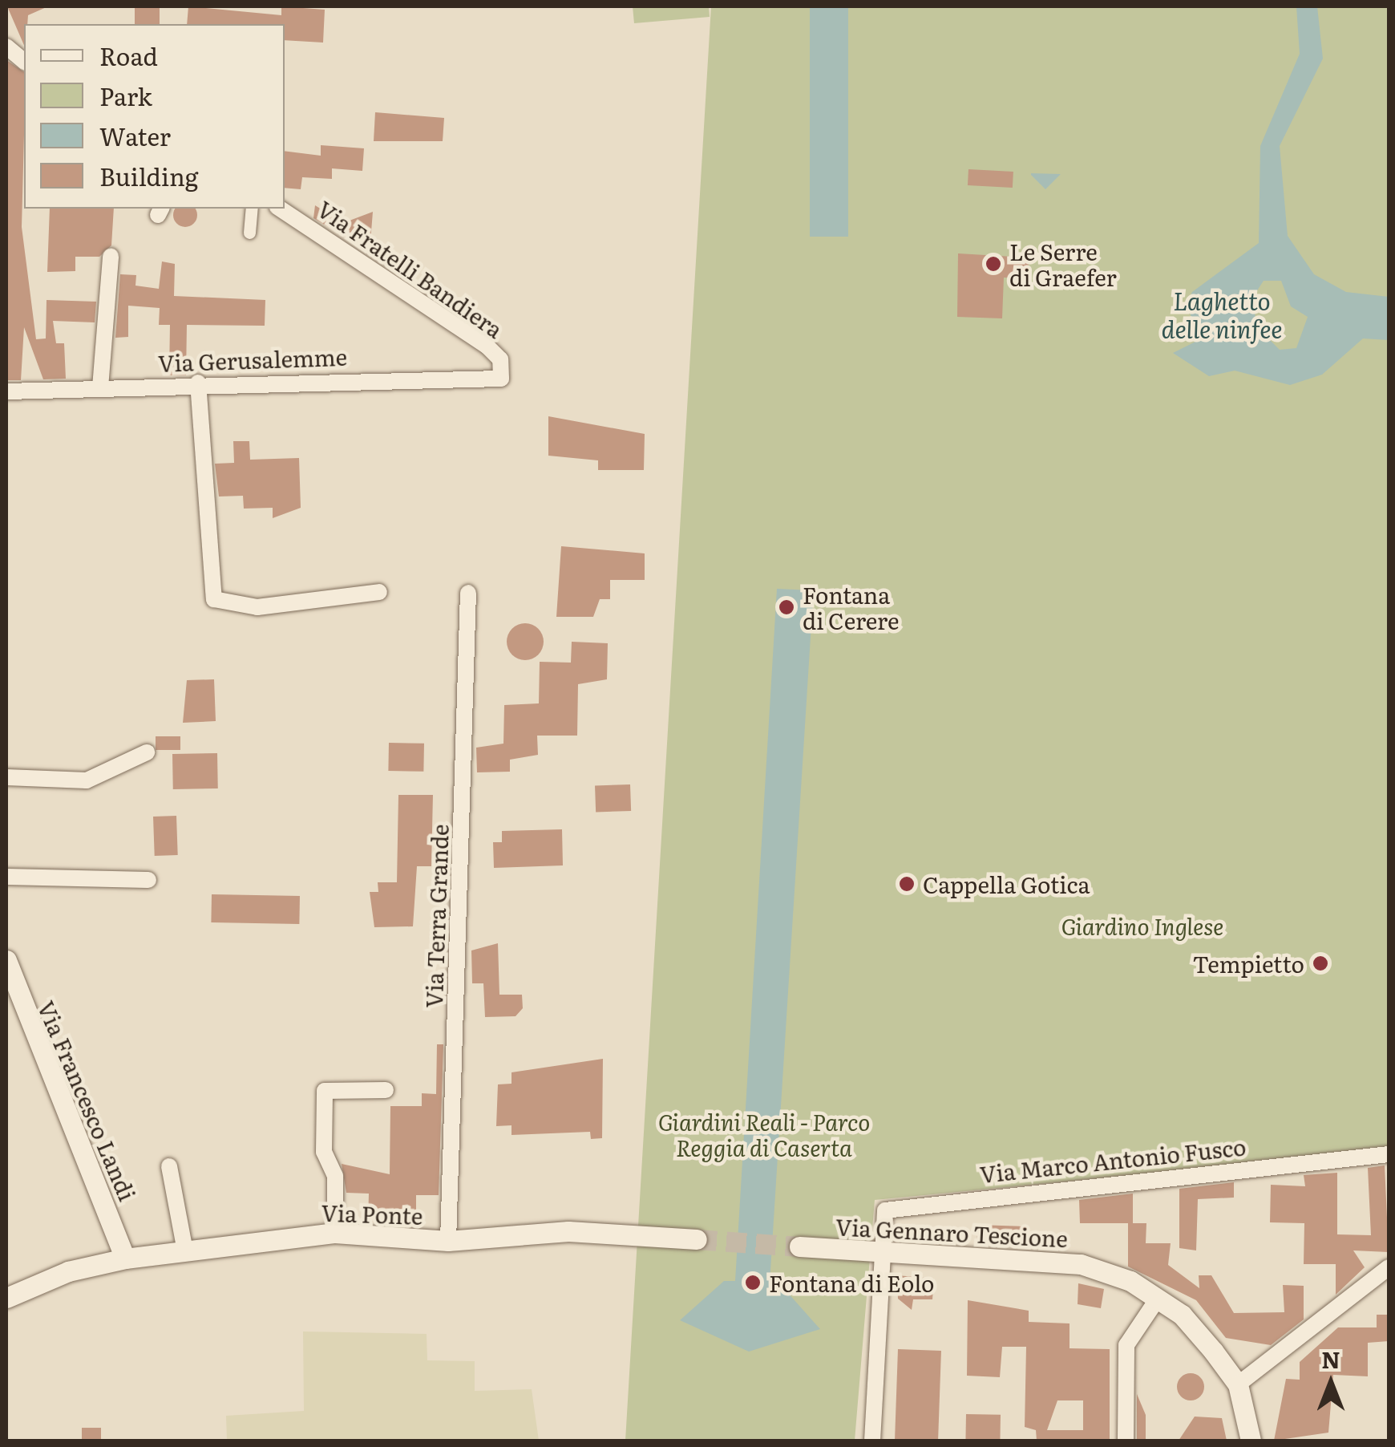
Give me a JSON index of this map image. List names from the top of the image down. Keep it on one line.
{"streets":{"street":["Via Fratelli Bandiera","Via Gerusalemme","Via Terra Grande","Via Francesco Landi","Via Marco Antonio Fusco","Via Ponte","Via Gennaro Tescione"]},"crossings":[["Via Fratelli Bandiera","Via Gerusalemme"],["Via Terra Grande","Via Ponte"],["Via Francesco Landi","Via Ponte"],["Via Marco Antonio Fusco","Via Gennaro Tescione"]],"water":["Laghetto delle ninfee"],"parks":["Giardino Inglese","Giardini Reali - Parco Reggia di Caserta"],"places":["Le Serre di Graefer","Fontana di Cerere","Cappella Gotica","Tempietto","Fontana di Eolo"],"legend":["Road","Park","Water","Building"],"north":"top"}
